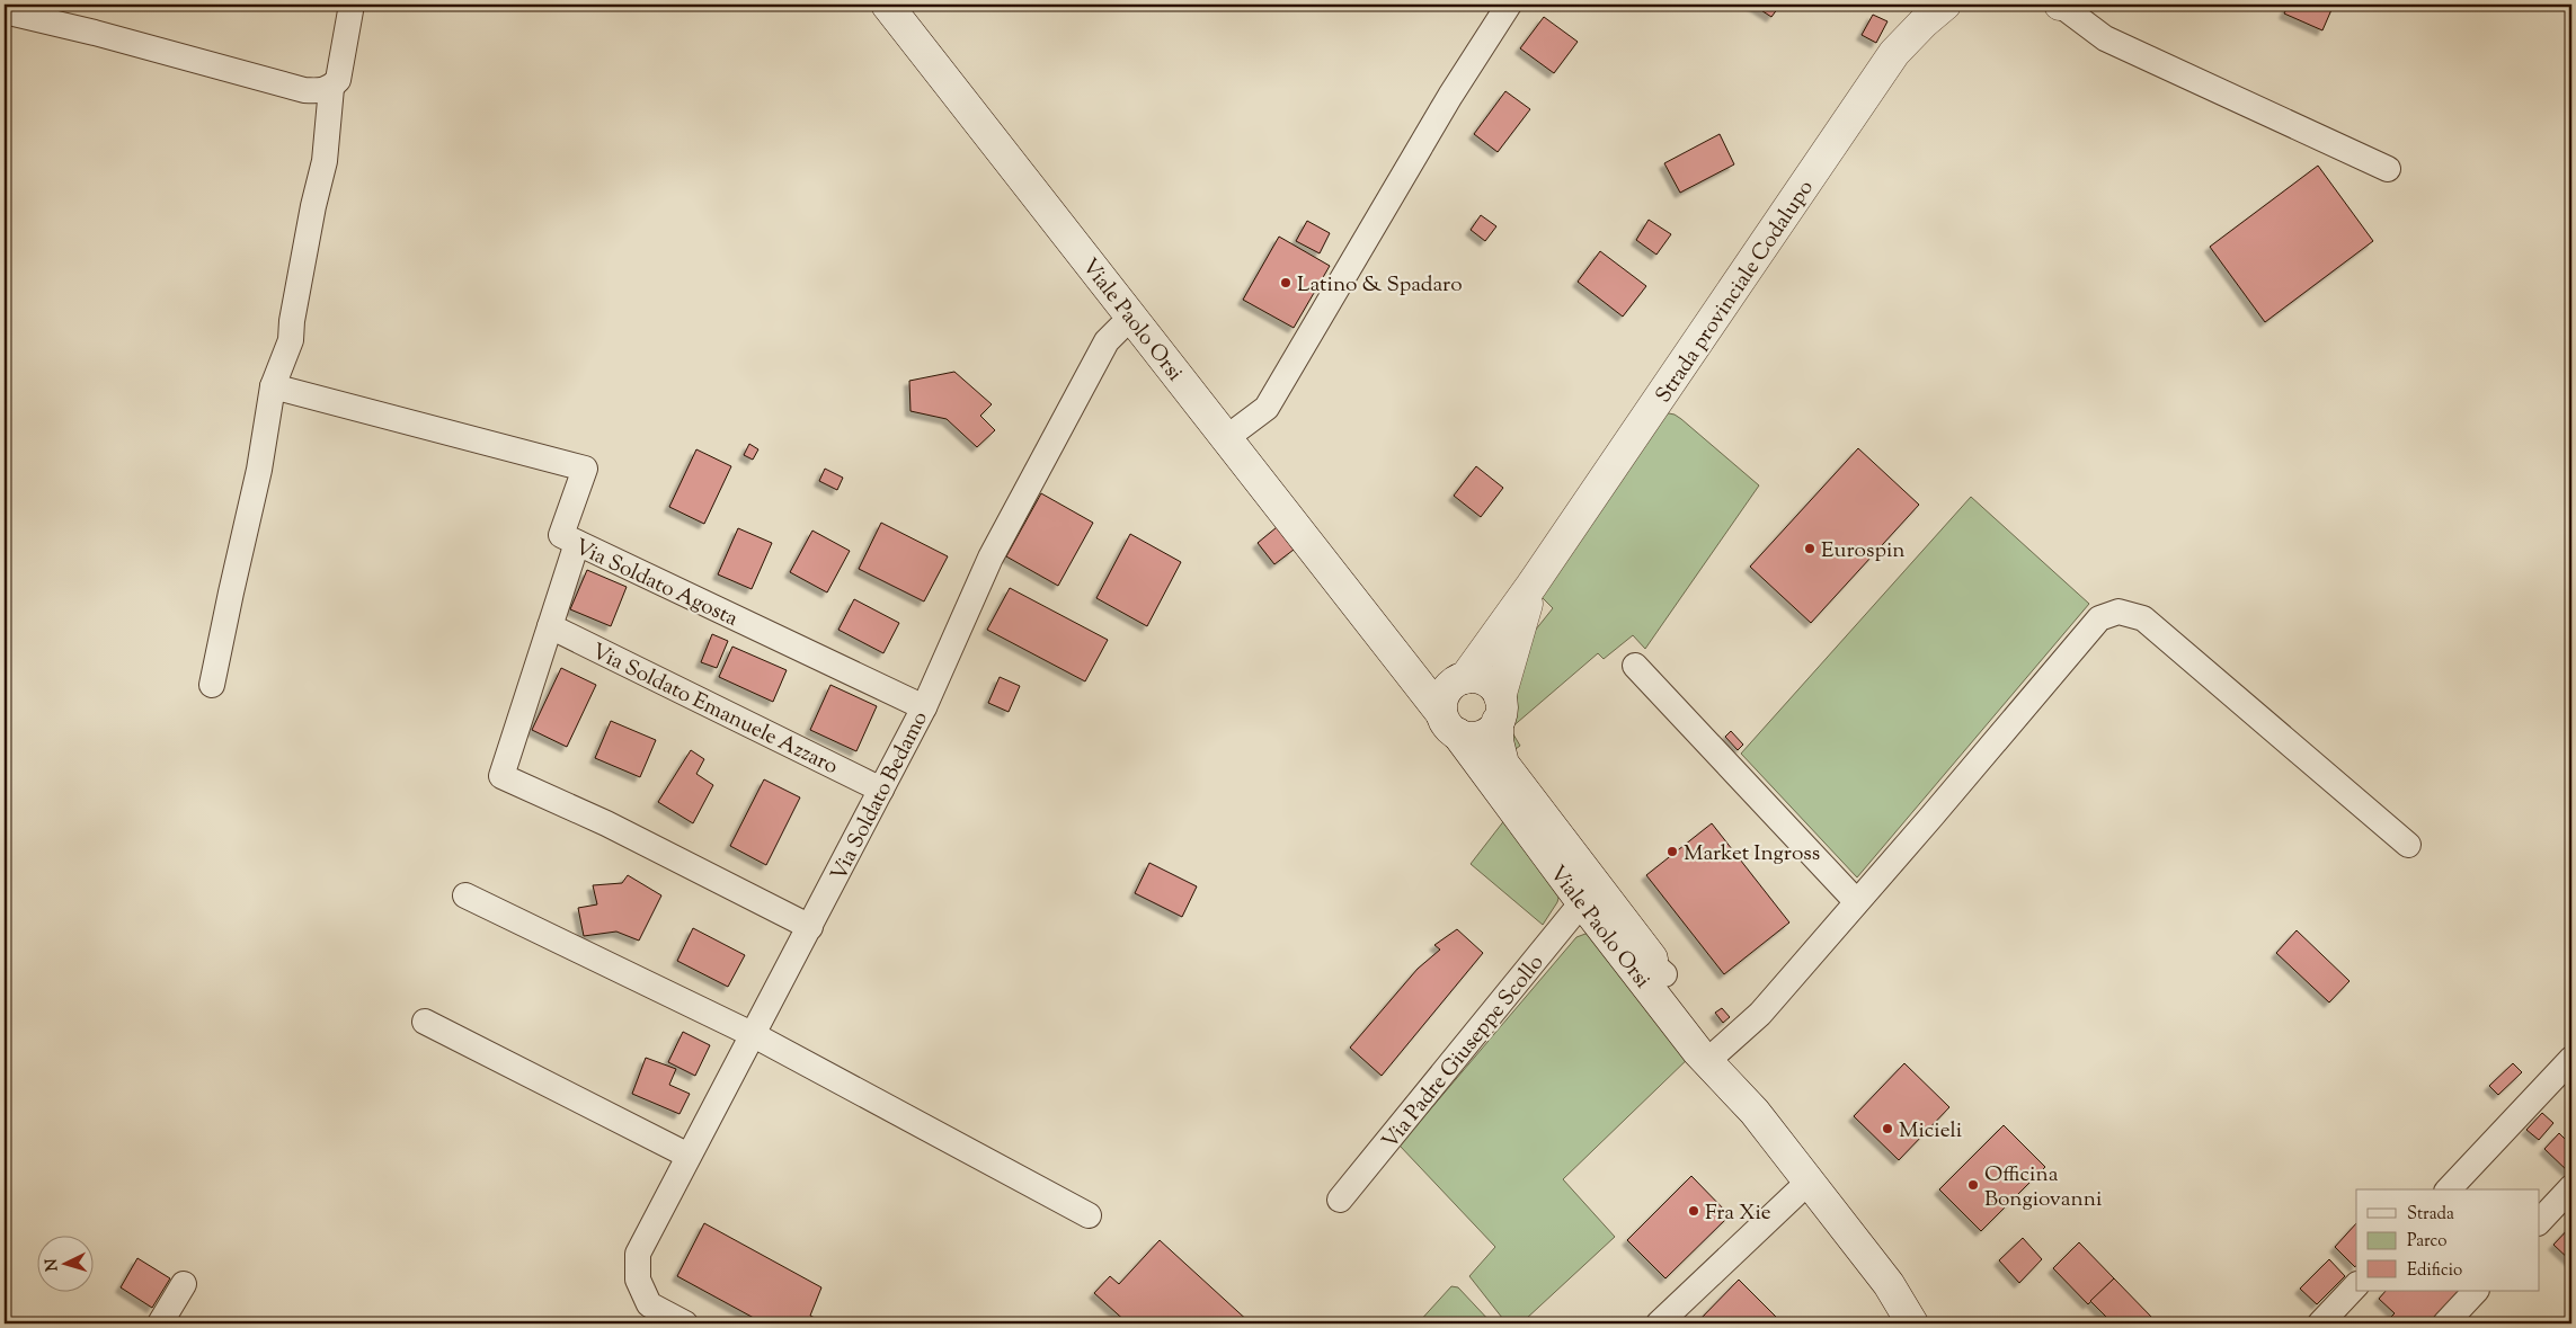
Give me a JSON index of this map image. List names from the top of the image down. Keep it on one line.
{"streets":{"main road":["Strada provinciale Codalupo","Viale Paolo Orsi"],"street":["Via Soldato Agosta","Via Soldato Emanuele Azzaro","Via Soldato Bedamo","Via Padre Giuseppe Scollo"]},"crossings":[["Strada provinciale Codalupo","Viale Paolo Orsi"],["Viale Paolo Orsi","Via Soldato Bedamo"],["Viale Paolo Orsi","Via Padre Giuseppe Scollo"],["Via Soldato Agosta","Via Soldato Bedamo"],["Via Soldato Emanuele Azzaro","Via Soldato Bedamo"]],"places":["Latino & Spadaro","Eurospin","Market Ingross","Micieli","Officina Bongiovanni","Fra Xie"],"legend":["Strada","Parco","Edificio"],"north":"left"}
